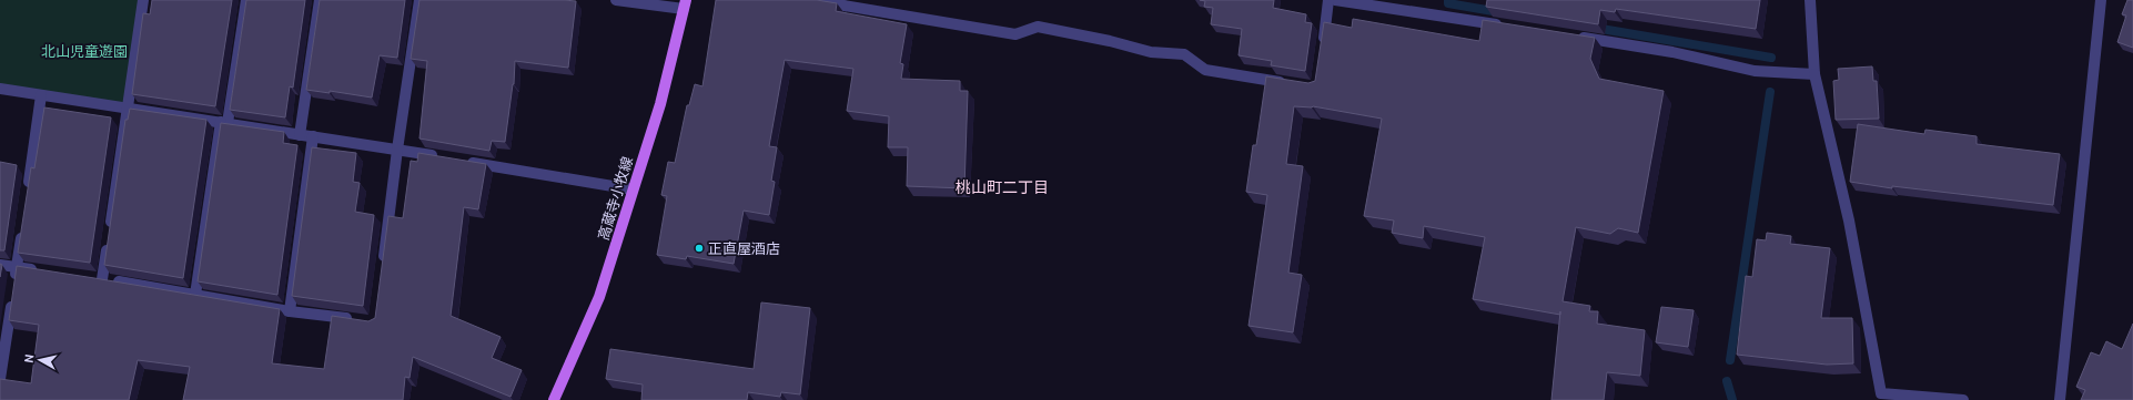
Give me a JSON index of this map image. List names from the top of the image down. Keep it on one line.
{"streets":{"main road":["高蔵寺小牧線"]},"districts":["桃山町二丁目"],"parks":["北山児童遊園"],"places":["正直屋酒店"],"north":"left"}
